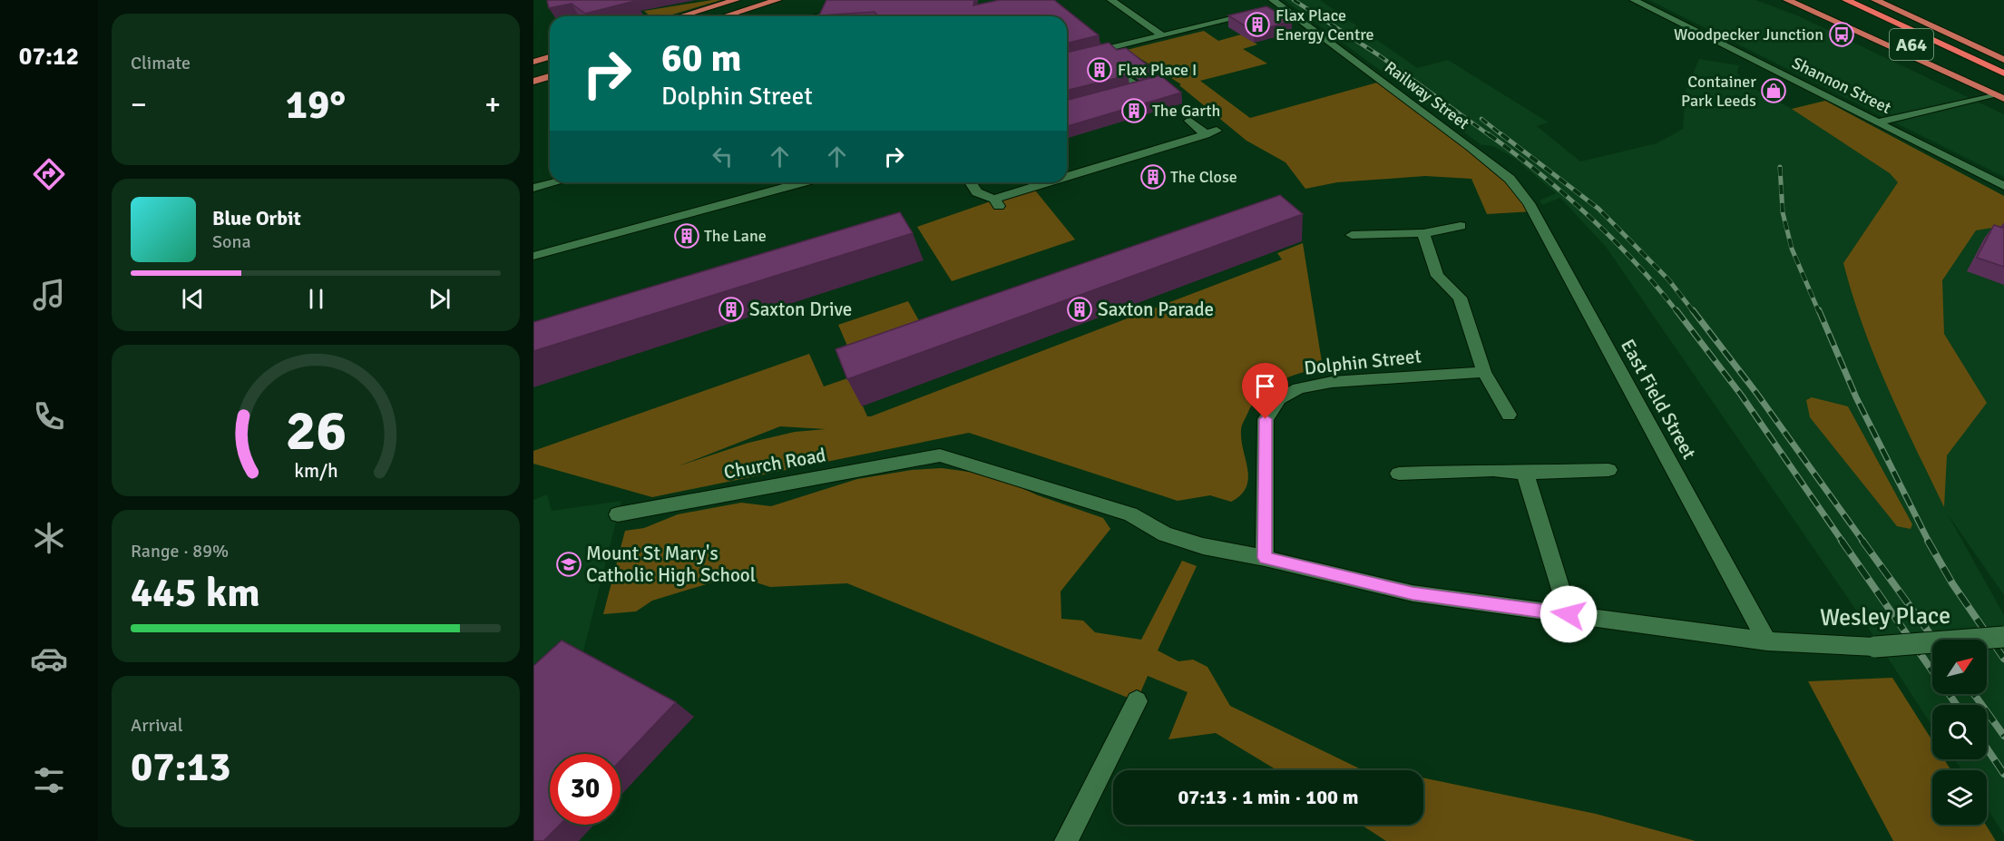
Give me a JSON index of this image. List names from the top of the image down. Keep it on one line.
{"streets":{"highway":["A64"],"street":["Shannon Street","Railway Street","Dolphin Street","East Field Street","Church Road","Wesley Place"]},"crossings":[["Railway Street","East Field Street"],["Dolphin Street","Wesley Place"],["East Field Street","Wesley Place"],["Church Road","Wesley Place"]],"places":{"building":["Flax Place Energy Centre","Flax Place I","The Garth","The Close","The Lane","Saxton Drive","Saxton Parade"],"bus stop":["Woodpecker Junction"],"shop":["Container Park Leeds"],"school or university":["Mount St Mary's Catholic High School"]},"north":"top right","page":{"tabs":"07:12","tile":["Climate",["Range · 89%","445 km"],["Arrival","07:13"]],"turn":["60 m","Dolphin Street"],"heat":["−","19°","+"],"song":["Blue Orbit","Sona"],"limit":"30","trip":"07:13 · 1 min · 100 m","gauge":["26","km/h"]}}
